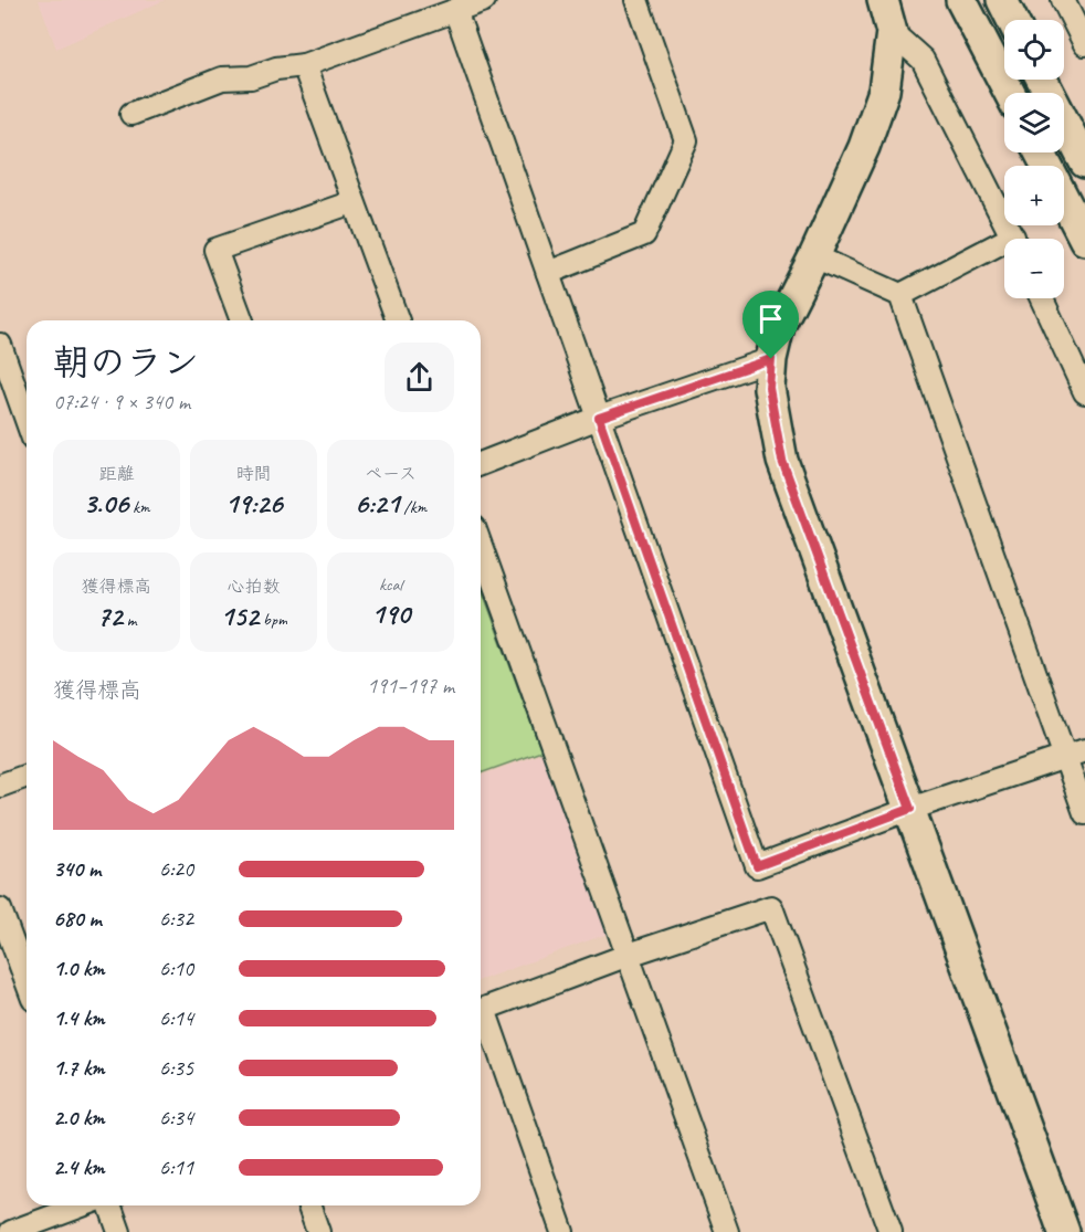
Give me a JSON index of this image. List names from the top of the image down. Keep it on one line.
{"page":{"map_buttons":["+","−"],"heading":["朝のラン","07:24 · 9 × 340 m"],"stats":[["距離","3.06 km"],["時間","19:26"],["ペース","6:21 /km"],["獲得標高","72 m"],["心拍数","152 bpm"],["kcal","190"]],"chart":["獲得標高","191–197 m"],"list":[{"name":"340 m","note":"6:20"},{"name":"680 m","note":"6:32"},{"name":"1.0 km","note":"6:10"},{"name":"1.4 km","note":"6:14"},{"name":"1.7 km","note":"6:35"},{"name":"2.0 km","note":"6:34"},{"name":"2.4 km","note":"6:11"}]}}
